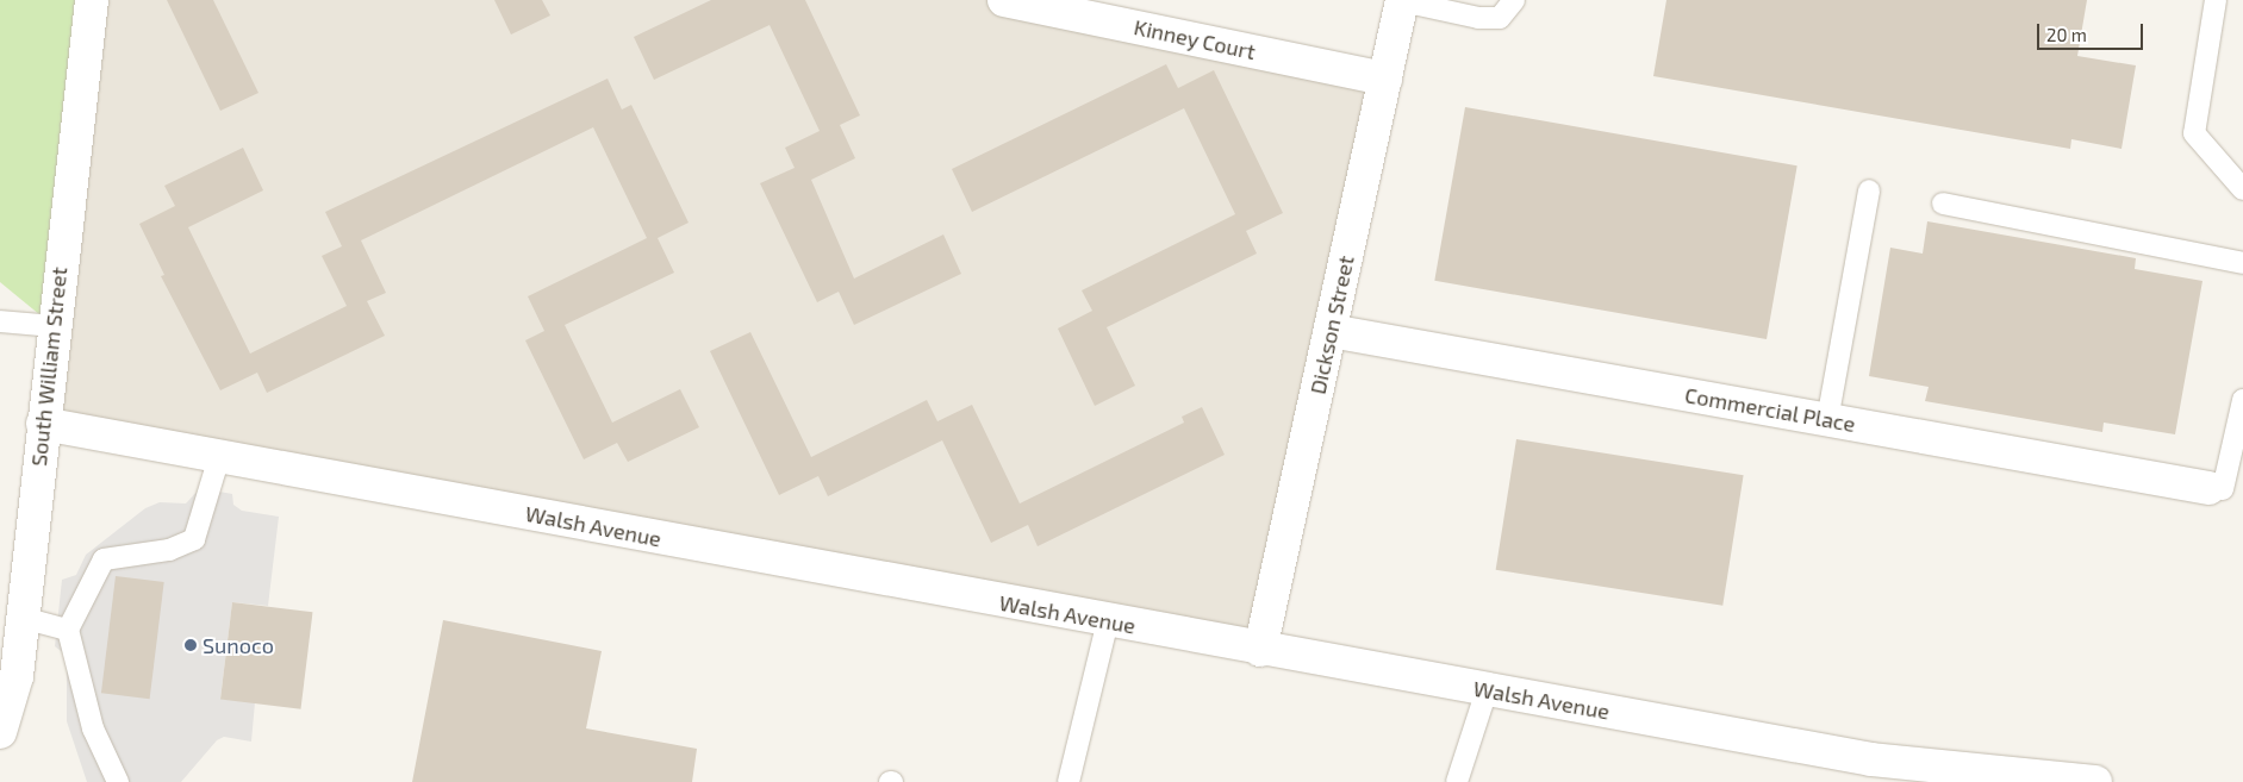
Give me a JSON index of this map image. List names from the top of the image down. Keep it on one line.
{"streets":{"street":["Kinney Court","Dickson Street","South William Street","Commercial Place","Walsh Avenue"]},"crossings":[["Kinney Court","Dickson Street"],["Dickson Street","Commercial Place"],["Dickson Street","Walsh Avenue"],["South William Street","Walsh Avenue"]],"places":["Sunoco"],"scale_bar":"20 m"}
